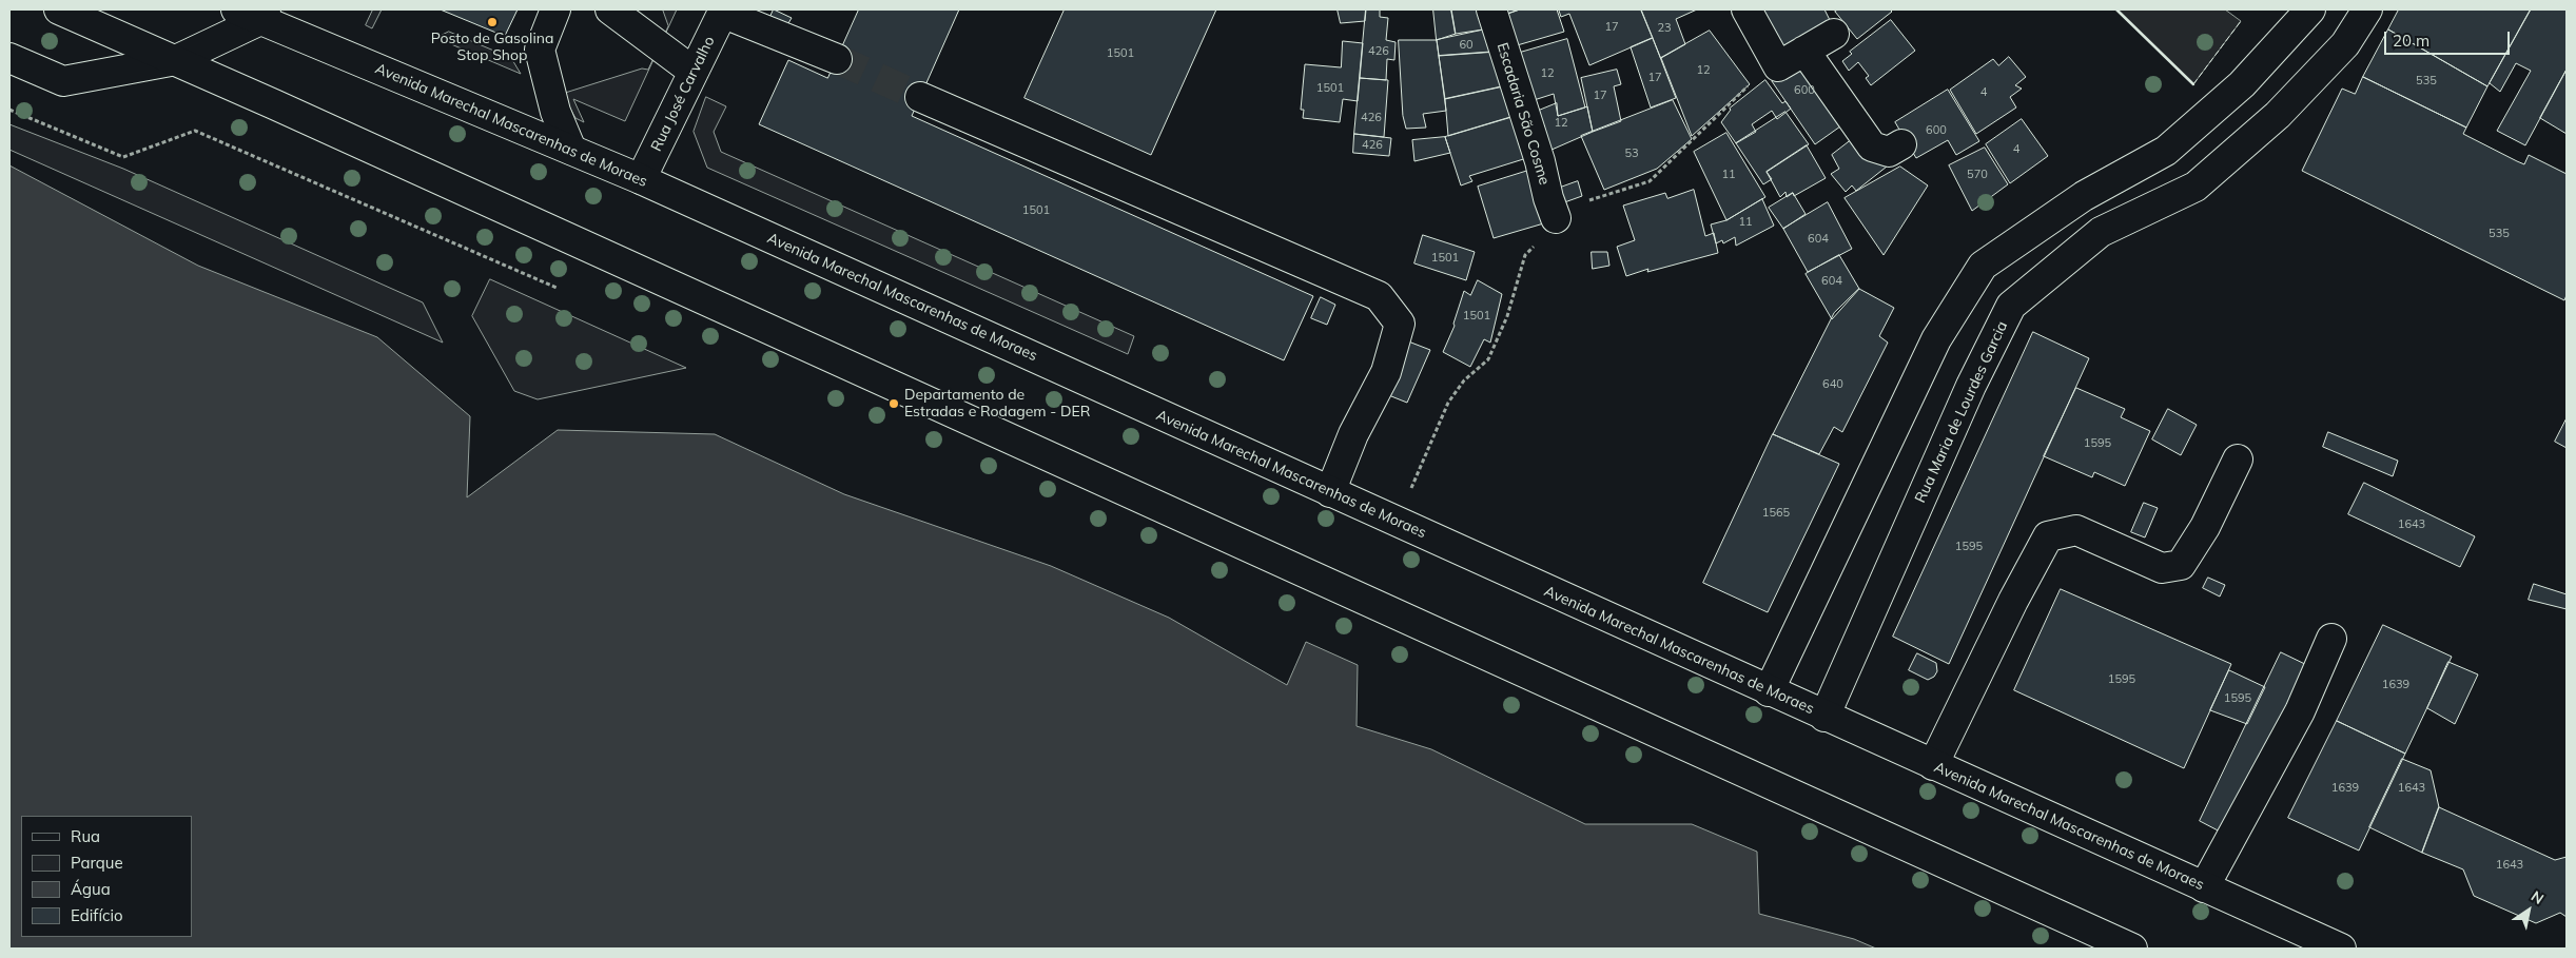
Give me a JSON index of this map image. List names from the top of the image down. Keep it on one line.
{"streets":{"main road":["Rua José Carvalho","Escadaria São Cosme","Avenida Marechal Mascarenhas de Moraes","Rua Maria de Lourdes Garcia"]},"crossings":[["Rua José Carvalho","Avenida Marechal Mascarenhas de Moraes"],["Avenida Marechal Mascarenhas de Moraes","Rua Maria de Lourdes Garcia"]],"places":["Posto de Gasolina Stop Shop","Departamento de Estradas e Rodagem - DER"],"house_numbers":["17","23","60","426","1501","12","12","17","535","1501","600","4","17","426","12","600","426","4","53","11","570","1501","11","535","604","1501","604","1501","640","1595","1565","1643","1595","1595","1639","1595","1639","1643","1643"],"legend":["Rua","Parque","Água","Edifício"],"scale_bar":"20 m","north":"top right"}
